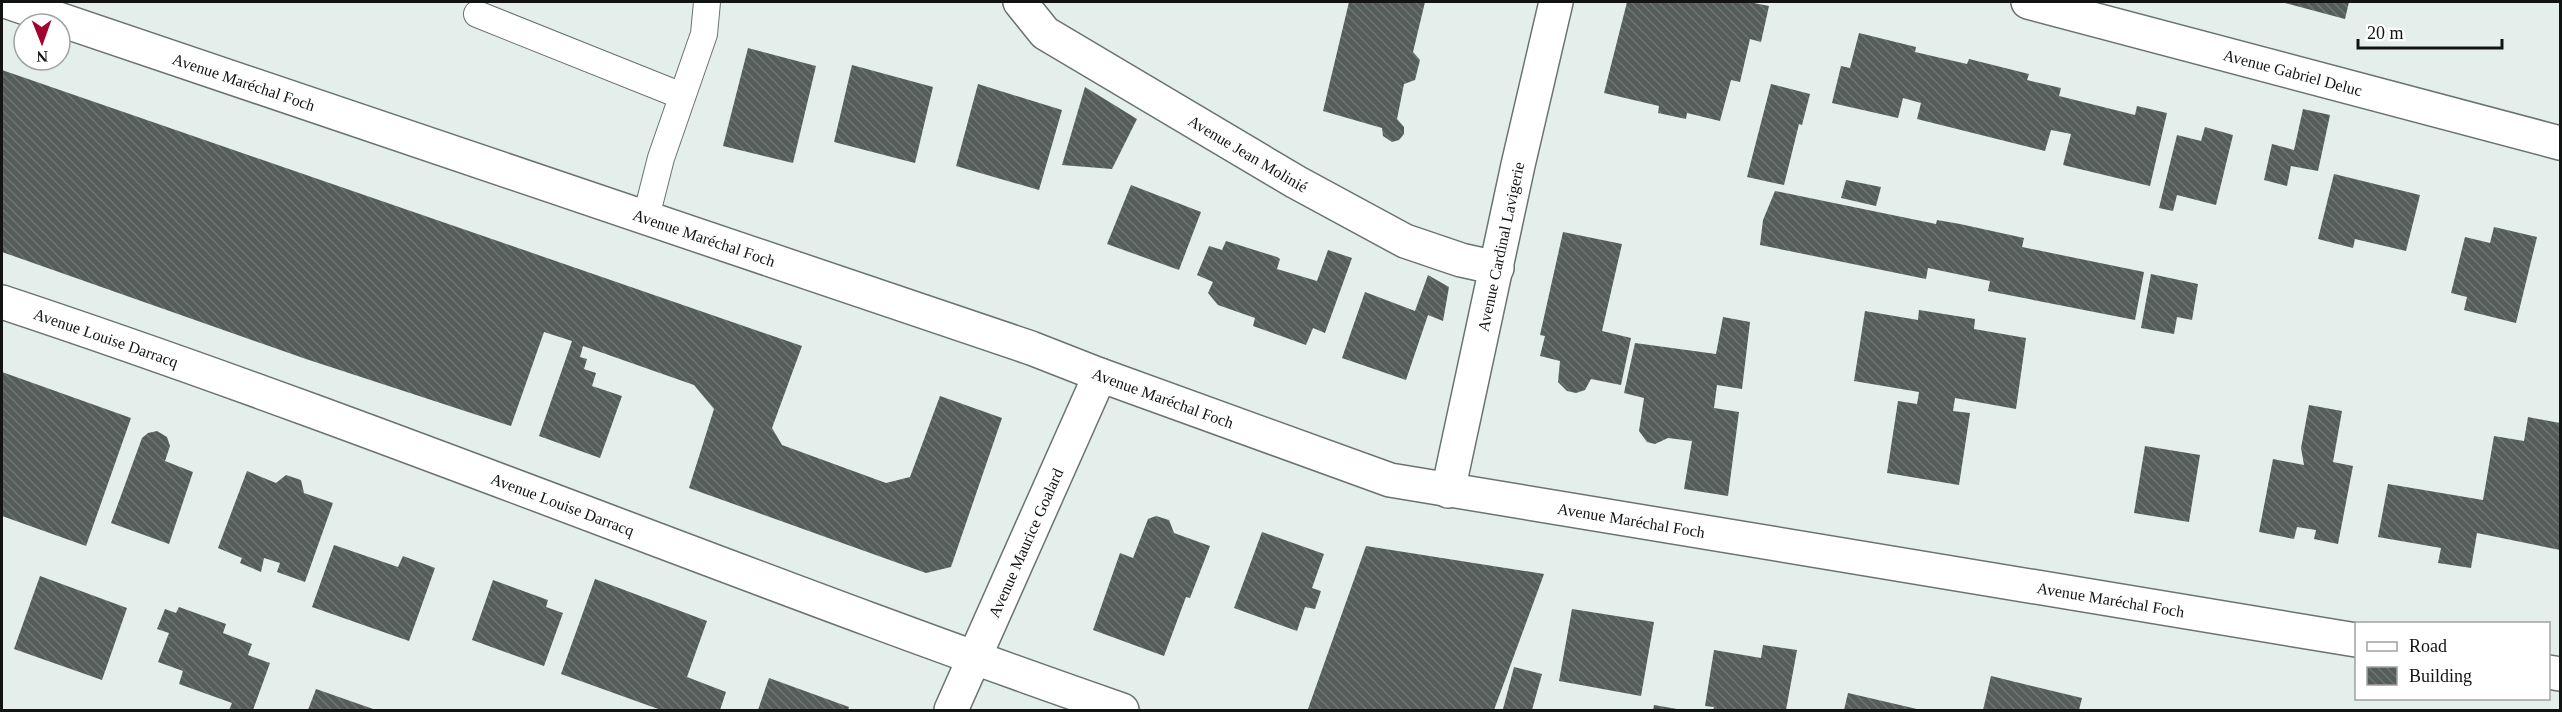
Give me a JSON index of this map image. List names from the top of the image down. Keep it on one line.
{"streets":{"street":["Avenue Gabriel Deluc","Avenue Maréchal Foch","Avenue Jean Molinié","Avenue Cardinal Lavigerie","Avenue Louise Darracq","Avenue Maurice Goalard"]},"crossings":[["Avenue Maréchal Foch","Avenue Cardinal Lavigerie"],["Avenue Maréchal Foch","Avenue Maurice Goalard"],["Avenue Jean Molinié","Avenue Cardinal Lavigerie"],["Avenue Louise Darracq","Avenue Maurice Goalard"]],"legend":["Road","Building"],"scale_bar":"20 m","north":"bottom"}
